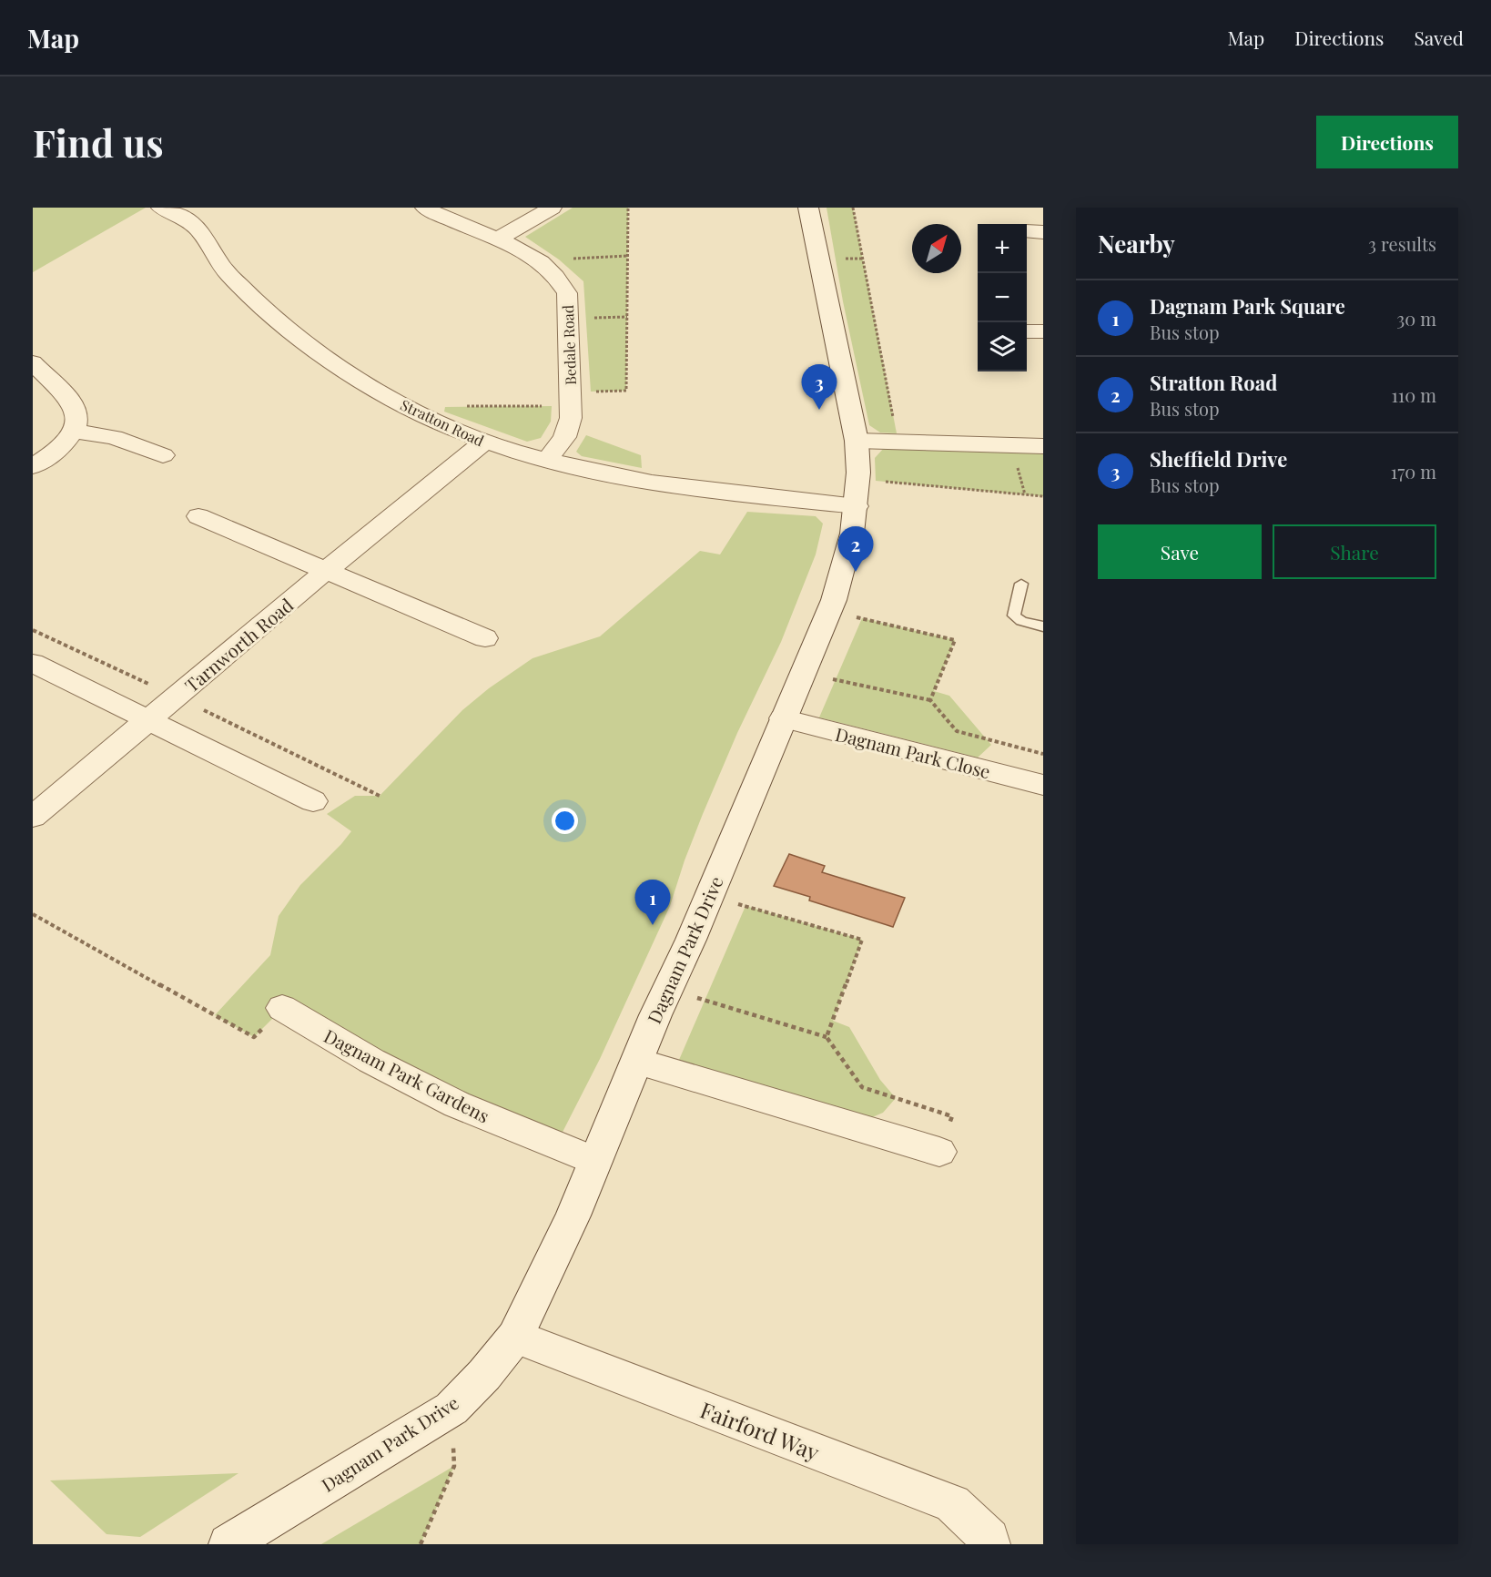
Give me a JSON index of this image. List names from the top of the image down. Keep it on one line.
{"streets":{"street":["Bedale Road","Stratton Road","Tarnworth Road","Dagnam Park Close","Dagnam Park Drive","Dagnam Park Gardens","Fairford Way"]},"crossings":[["Bedale Road","Stratton Road"],["Stratton Road","Tarnworth Road"],["Stratton Road","Dagnam Park Drive"],["Dagnam Park Close","Dagnam Park Drive"],["Dagnam Park Drive","Dagnam Park Gardens"],["Dagnam Park Drive","Fairford Way"]],"north":"top right","page":{"header":"Map","nav":["Map","Directions","Saved"],"buttons":["Directions",["Save","Share"]],"title":"Find us","heading":["Nearby","3 results"],"map_buttons":["+","−"],"list":[{"mark":"1","name":"Dagnam Park Square","note":"Bus stop","value":"30 m"},{"mark":"2","name":"Stratton Road","note":"Bus stop","value":"110 m"},{"mark":"3","name":"Sheffield Drive","note":"Bus stop","value":"170 m"}],"pins":["3","2","1"]}}
